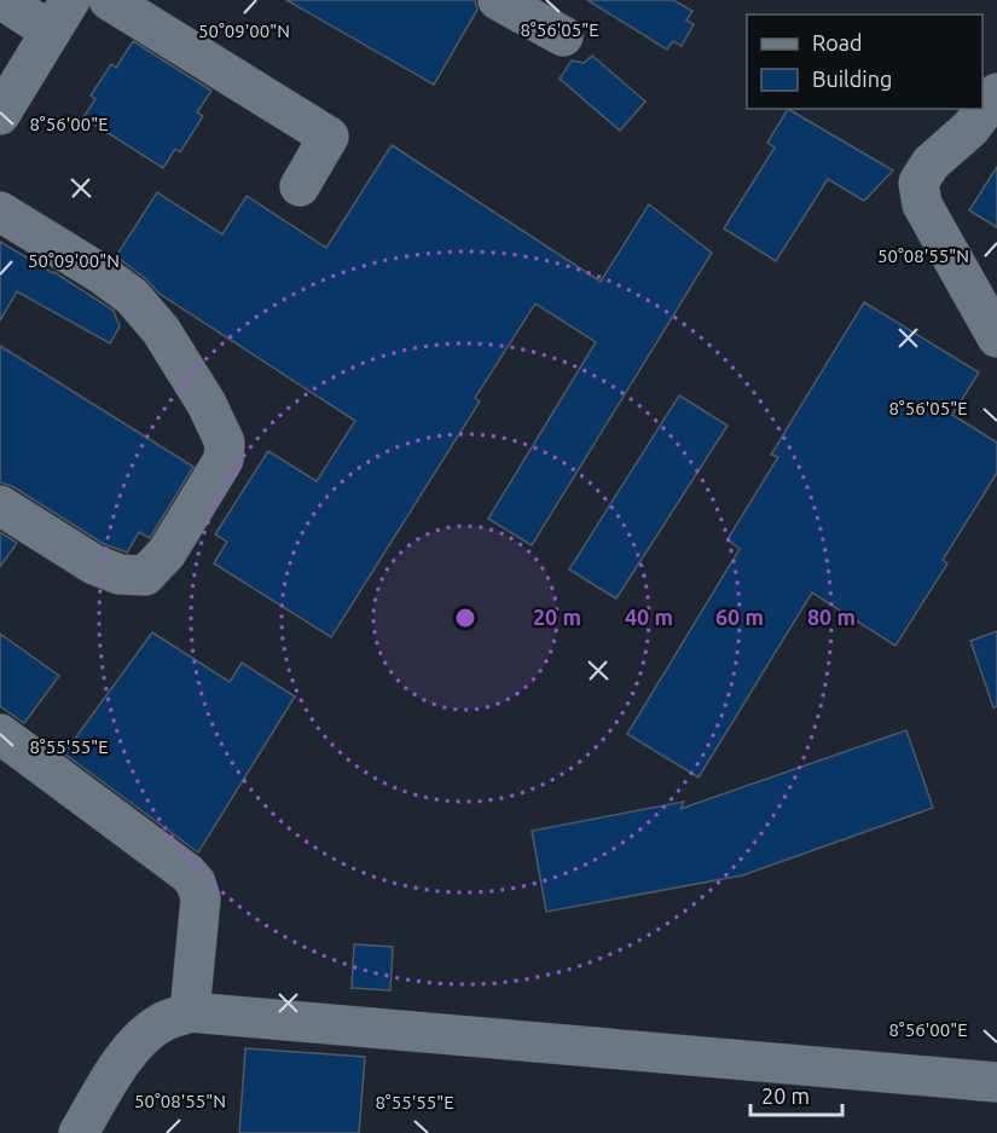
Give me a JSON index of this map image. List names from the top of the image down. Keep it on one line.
{"legend":["Road","Building"],"scale_bar":"20 m","coordinates":["8°56'05\"E","50°09'00\"N","8°56'00\"E","50°08'55\"N","8°55'55\"E"],"rings":["20 m","40 m","60 m","80 m"]}
